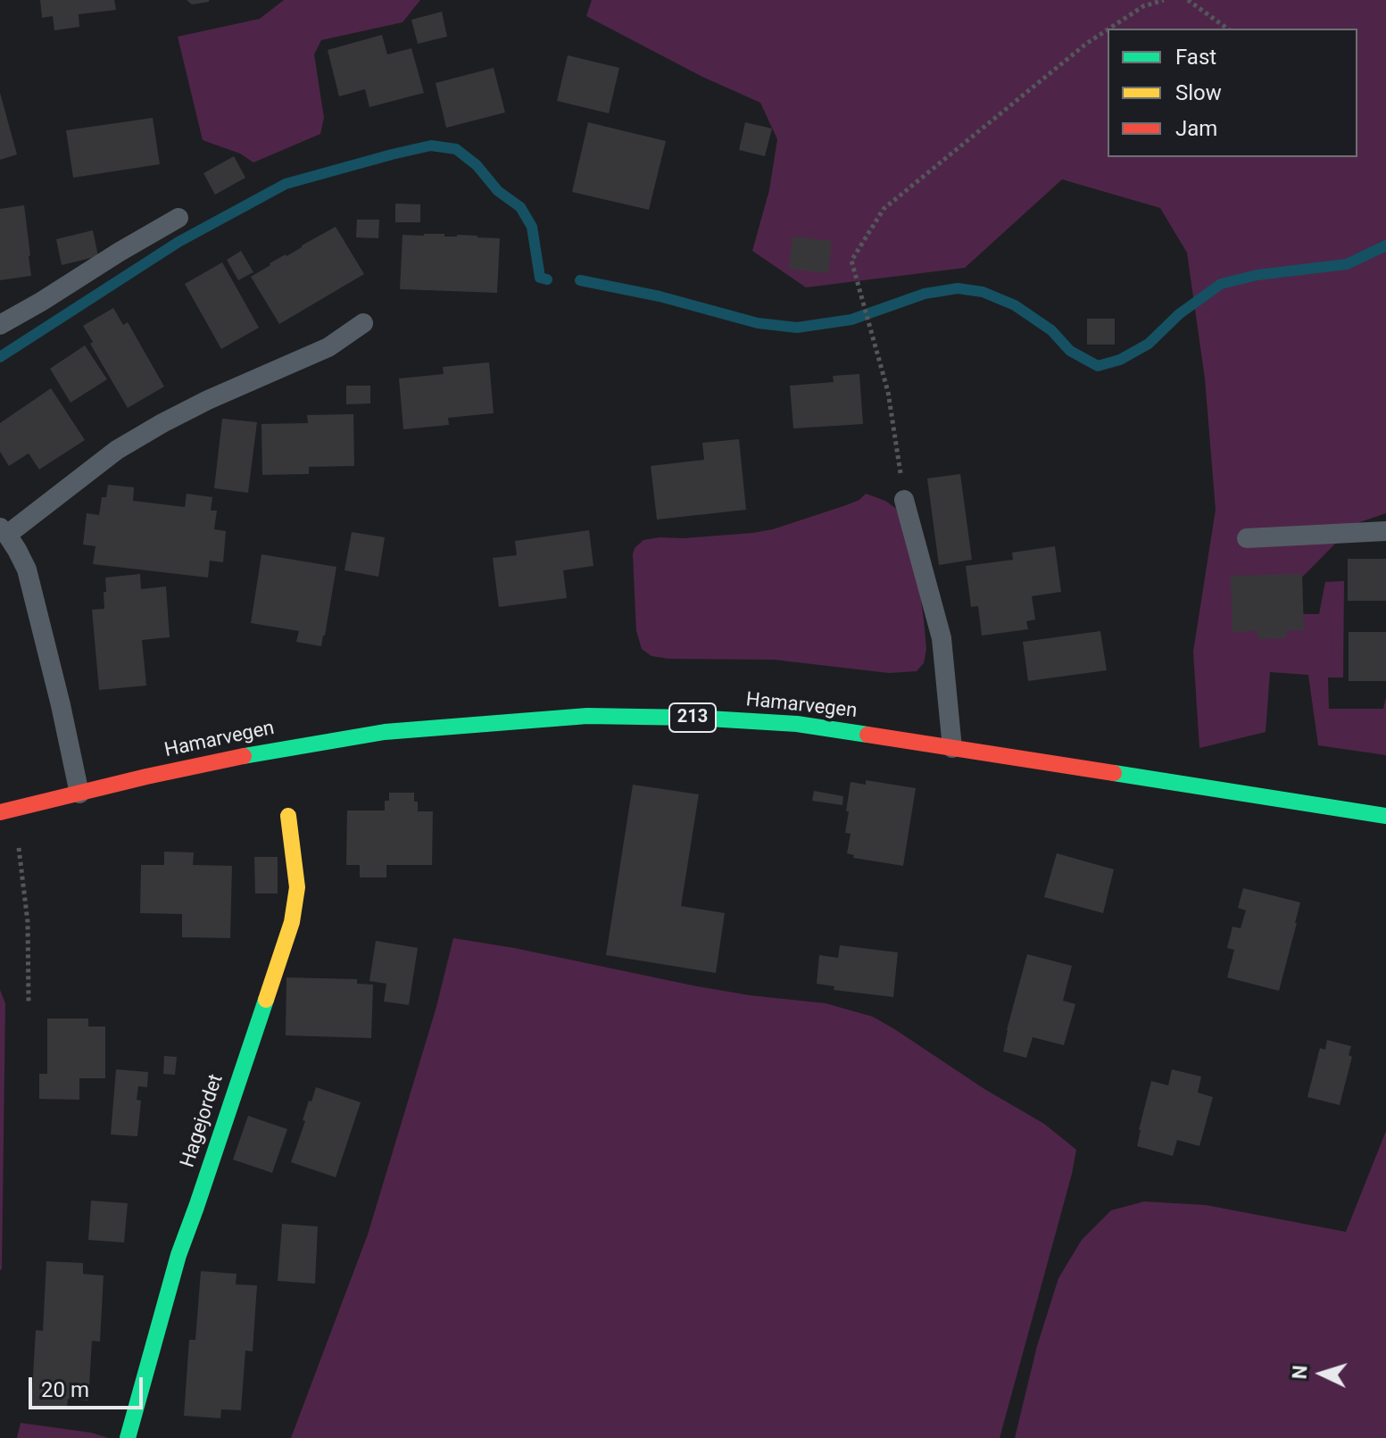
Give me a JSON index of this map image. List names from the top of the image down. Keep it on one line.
{"streets":{"main road":["Hamarvegen","213","Hagejordet"]},"legend":["Fast","Slow","Jam"],"scale_bar":"20 m","north":"left"}
